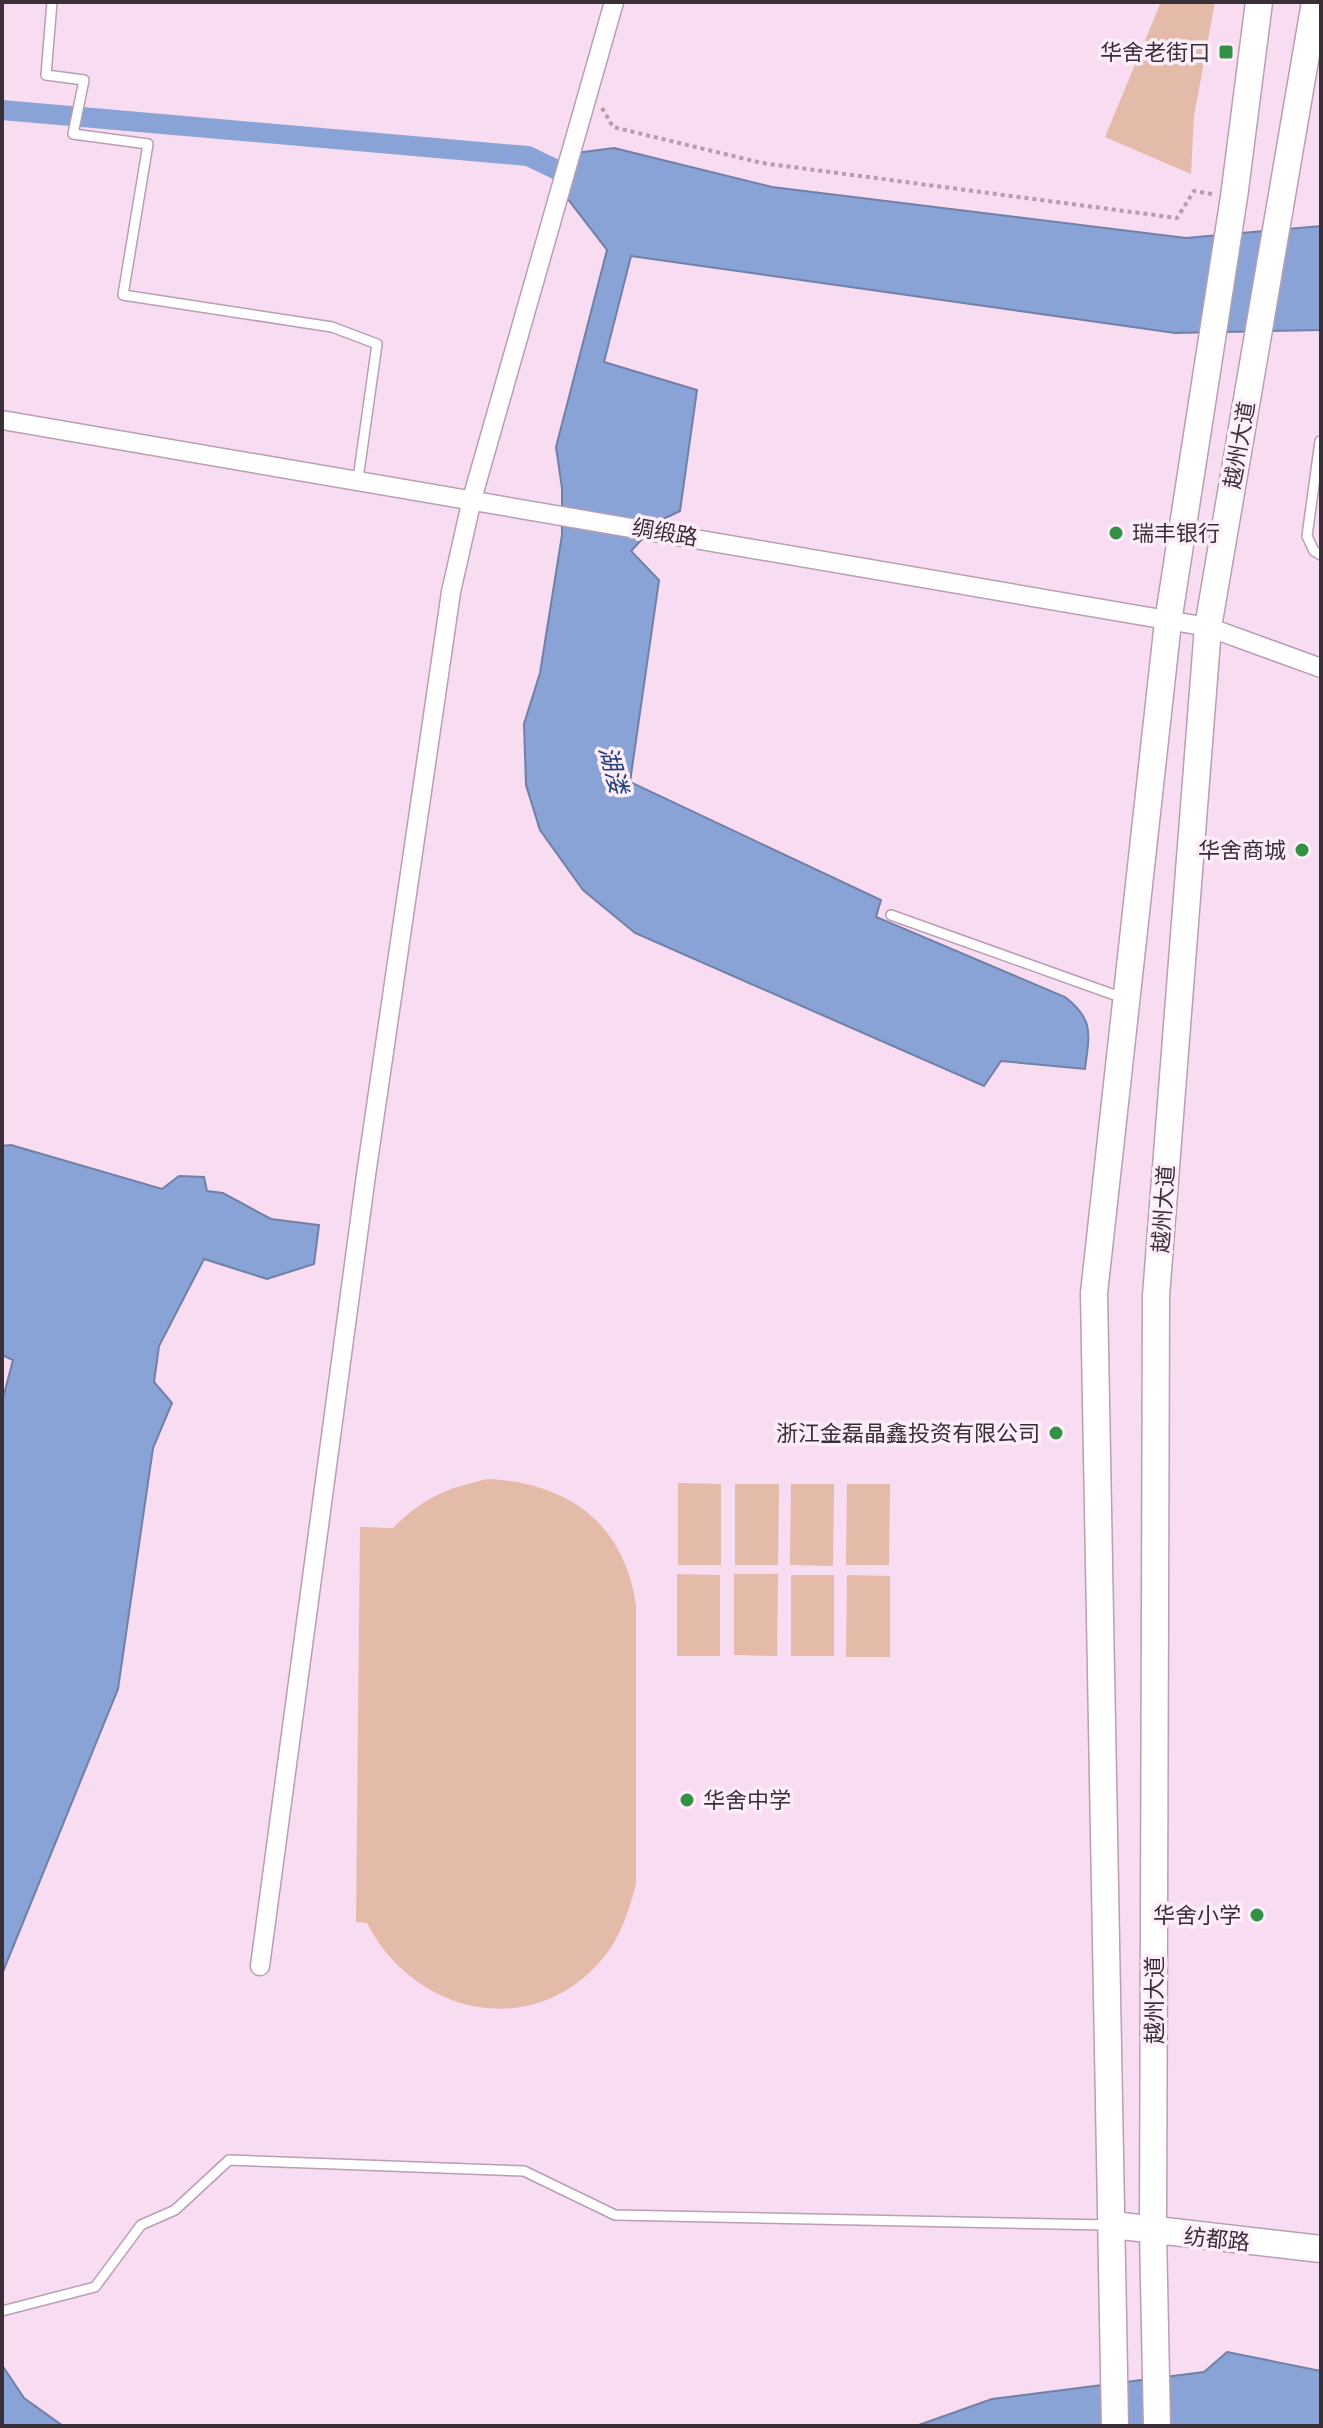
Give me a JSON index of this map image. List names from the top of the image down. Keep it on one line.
{"streets":{"main road":["越州大道","纺都路"],"street":["绸缎路"]},"crossings":[["越州大道","绸缎路"],["越州大道","纺都路"]],"water":["湖溇"],"places":{"transit":["华舍老街口"],"other":["瑞丰银行","华舍商城","浙江金磊晶鑫投资有限公司","华舍中学","华舍小学"]}}
